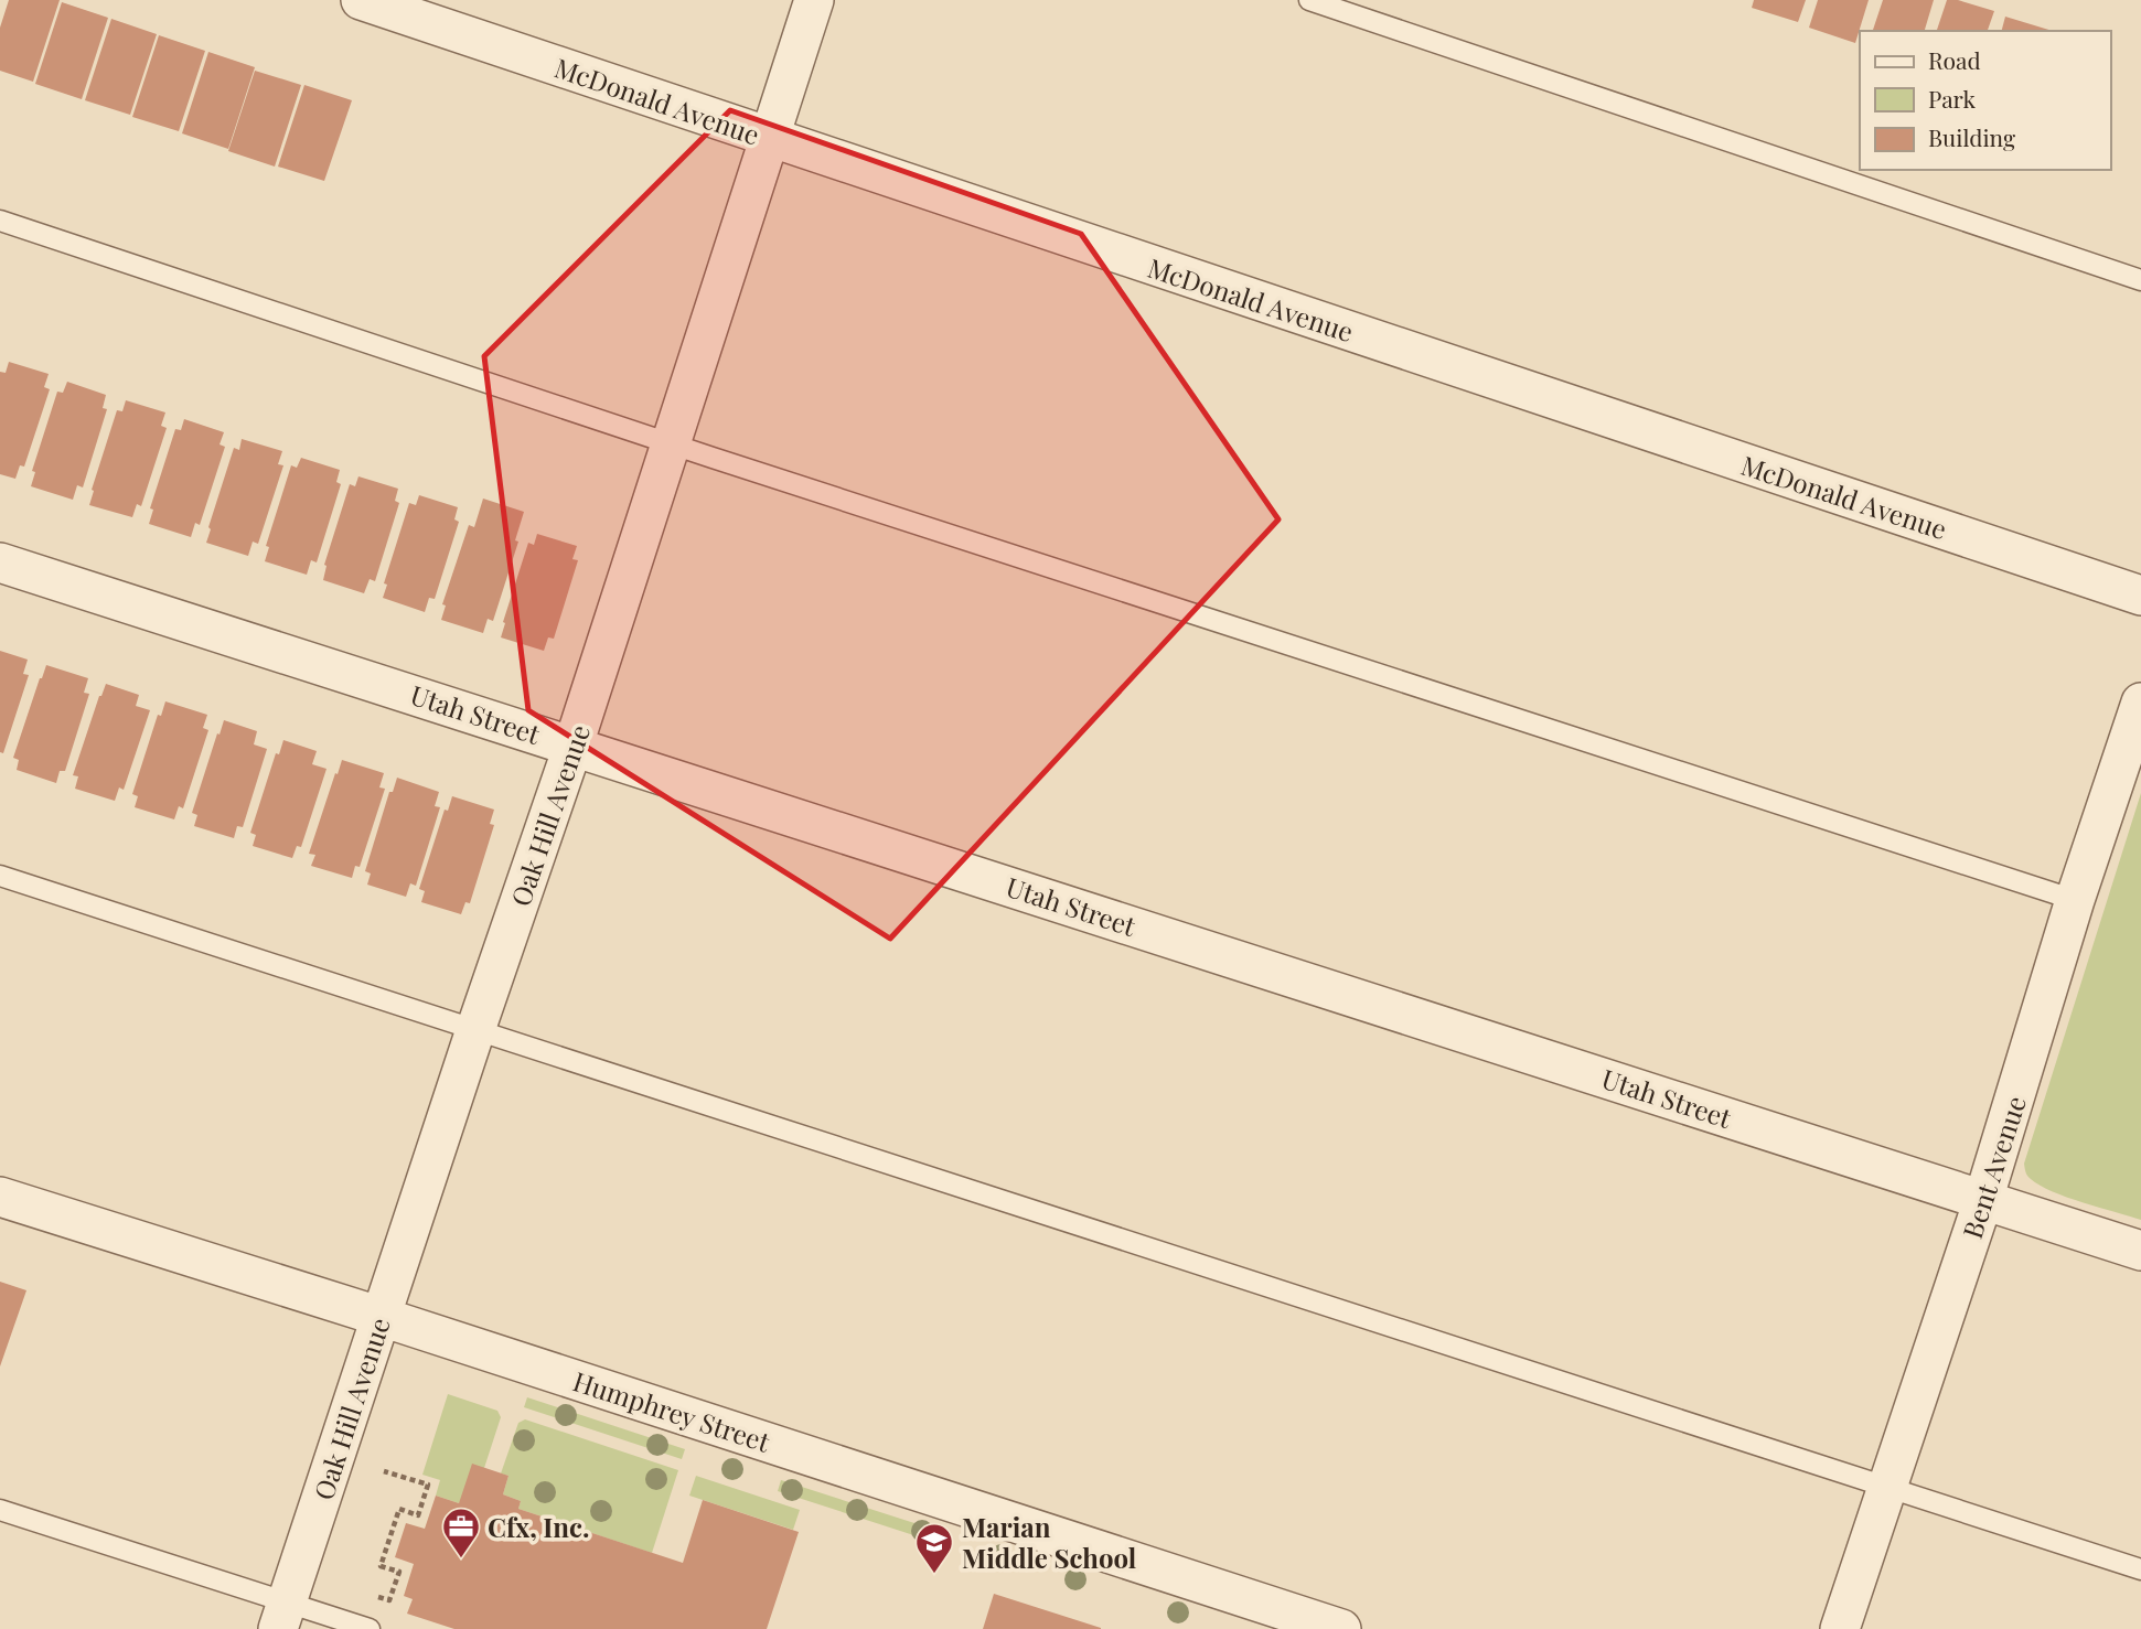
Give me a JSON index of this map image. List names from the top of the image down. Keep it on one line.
{"streets":{"street":["McDonald Avenue","Utah Street","Oak Hill Avenue","Bent Avenue","Humphrey Street"]},"crossings":[["McDonald Avenue","Oak Hill Avenue"],["Utah Street","Oak Hill Avenue"],["Utah Street","Bent Avenue"],["Oak Hill Avenue","Humphrey Street"]],"places":{"office":["Cfx, Inc."],"school or university":["Marian Middle School"]},"legend":["Road","Park","Building"]}
